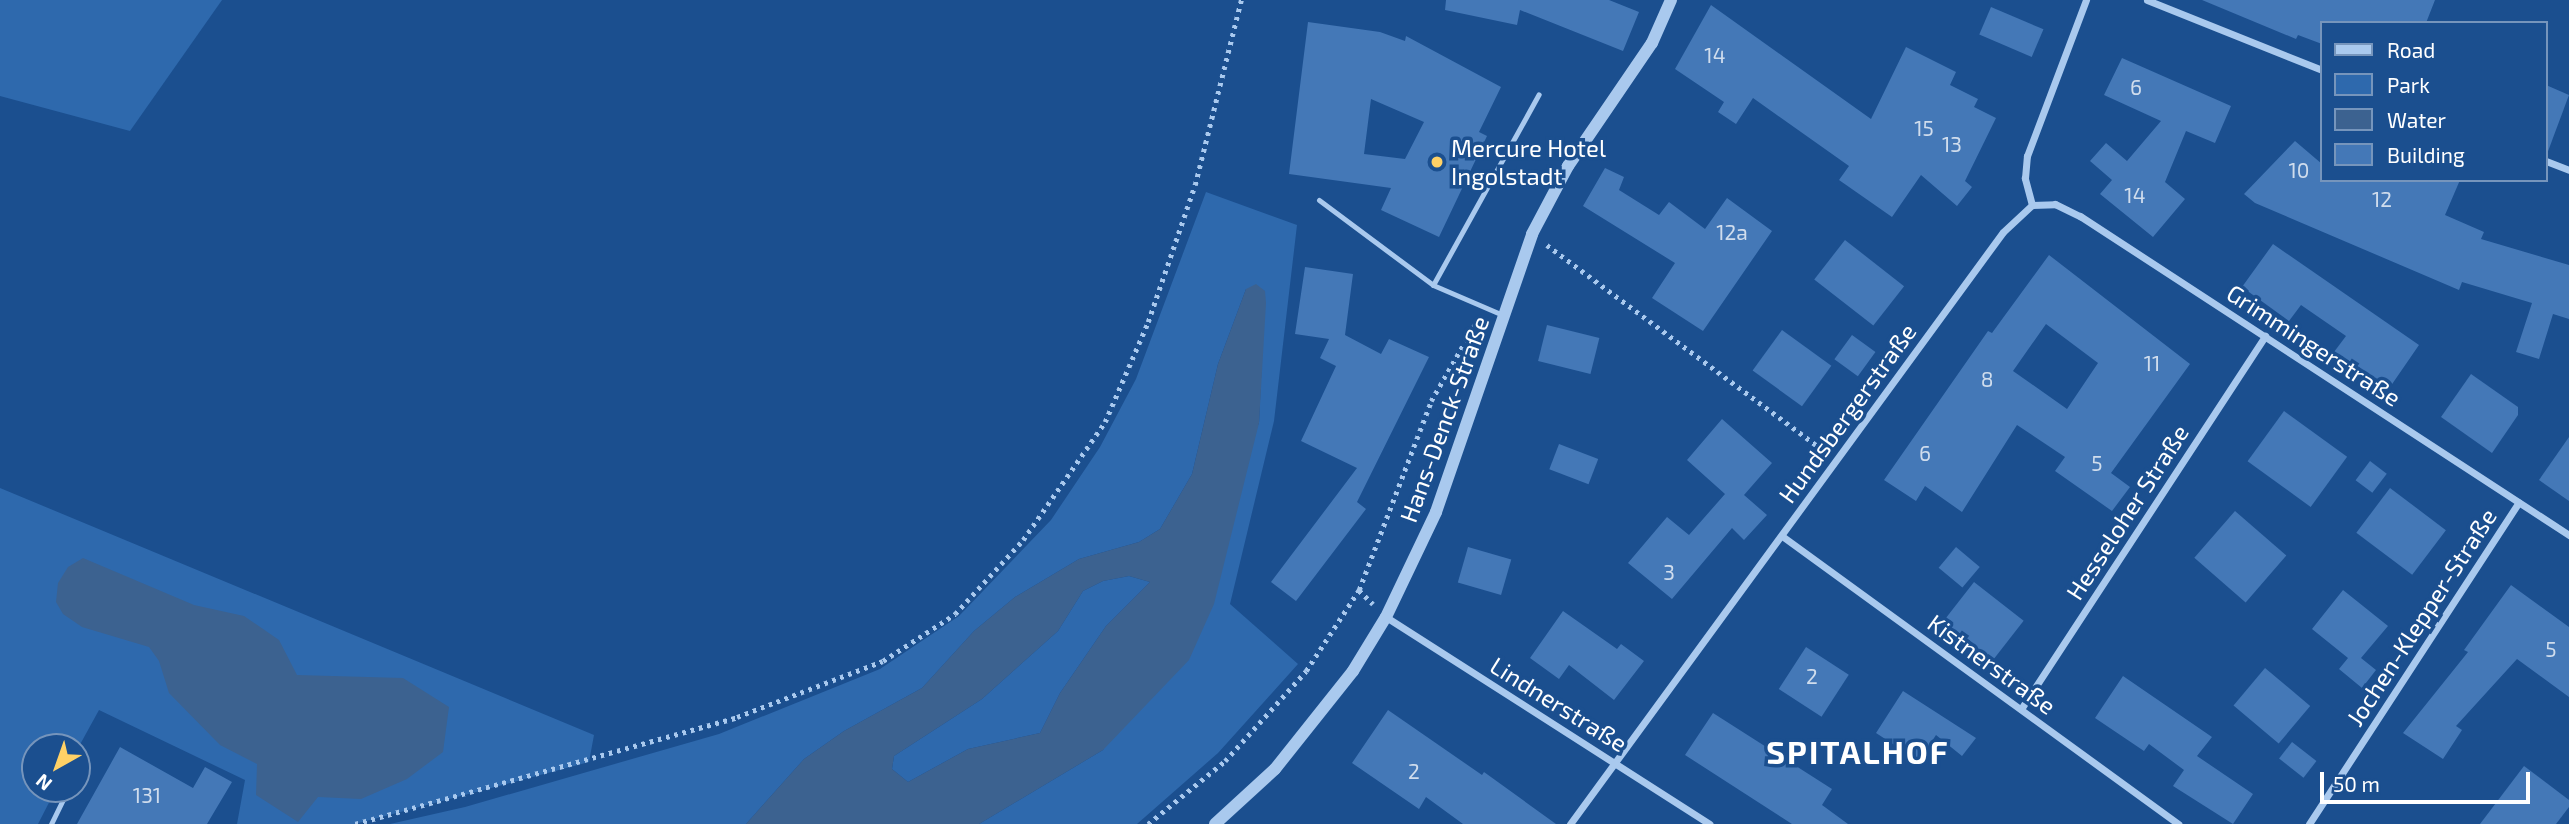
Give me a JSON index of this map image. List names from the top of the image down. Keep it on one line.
{"streets":{"street":["Grimmingerstraße","Hundsbergerstraße","Hans-Denck-Straße","Hesseloher Straße","Jochen-Klepper-Straße","Kistnerstraße","Lindnerstraße"]},"crossings":[["Grimmingerstraße","Hundsbergerstraße"],["Grimmingerstraße","Hesseloher Straße"],["Grimmingerstraße","Jochen-Klepper-Straße"],["Hundsbergerstraße","Kistnerstraße"],["Hundsbergerstraße","Lindnerstraße"],["Hans-Denck-Straße","Lindnerstraße"],["Hesseloher Straße","Kistnerstraße"]],"districts":["SPITALHOF"],"places":["Mercure Hotel Ingolstadt"],"house_numbers":["14","6","15","13","10","14","12","12a","11","8","6","5","3","5","2","2","131"],"legend":["Road","Park","Water","Building"],"scale_bar":"50 m","north":"bottom left"}
